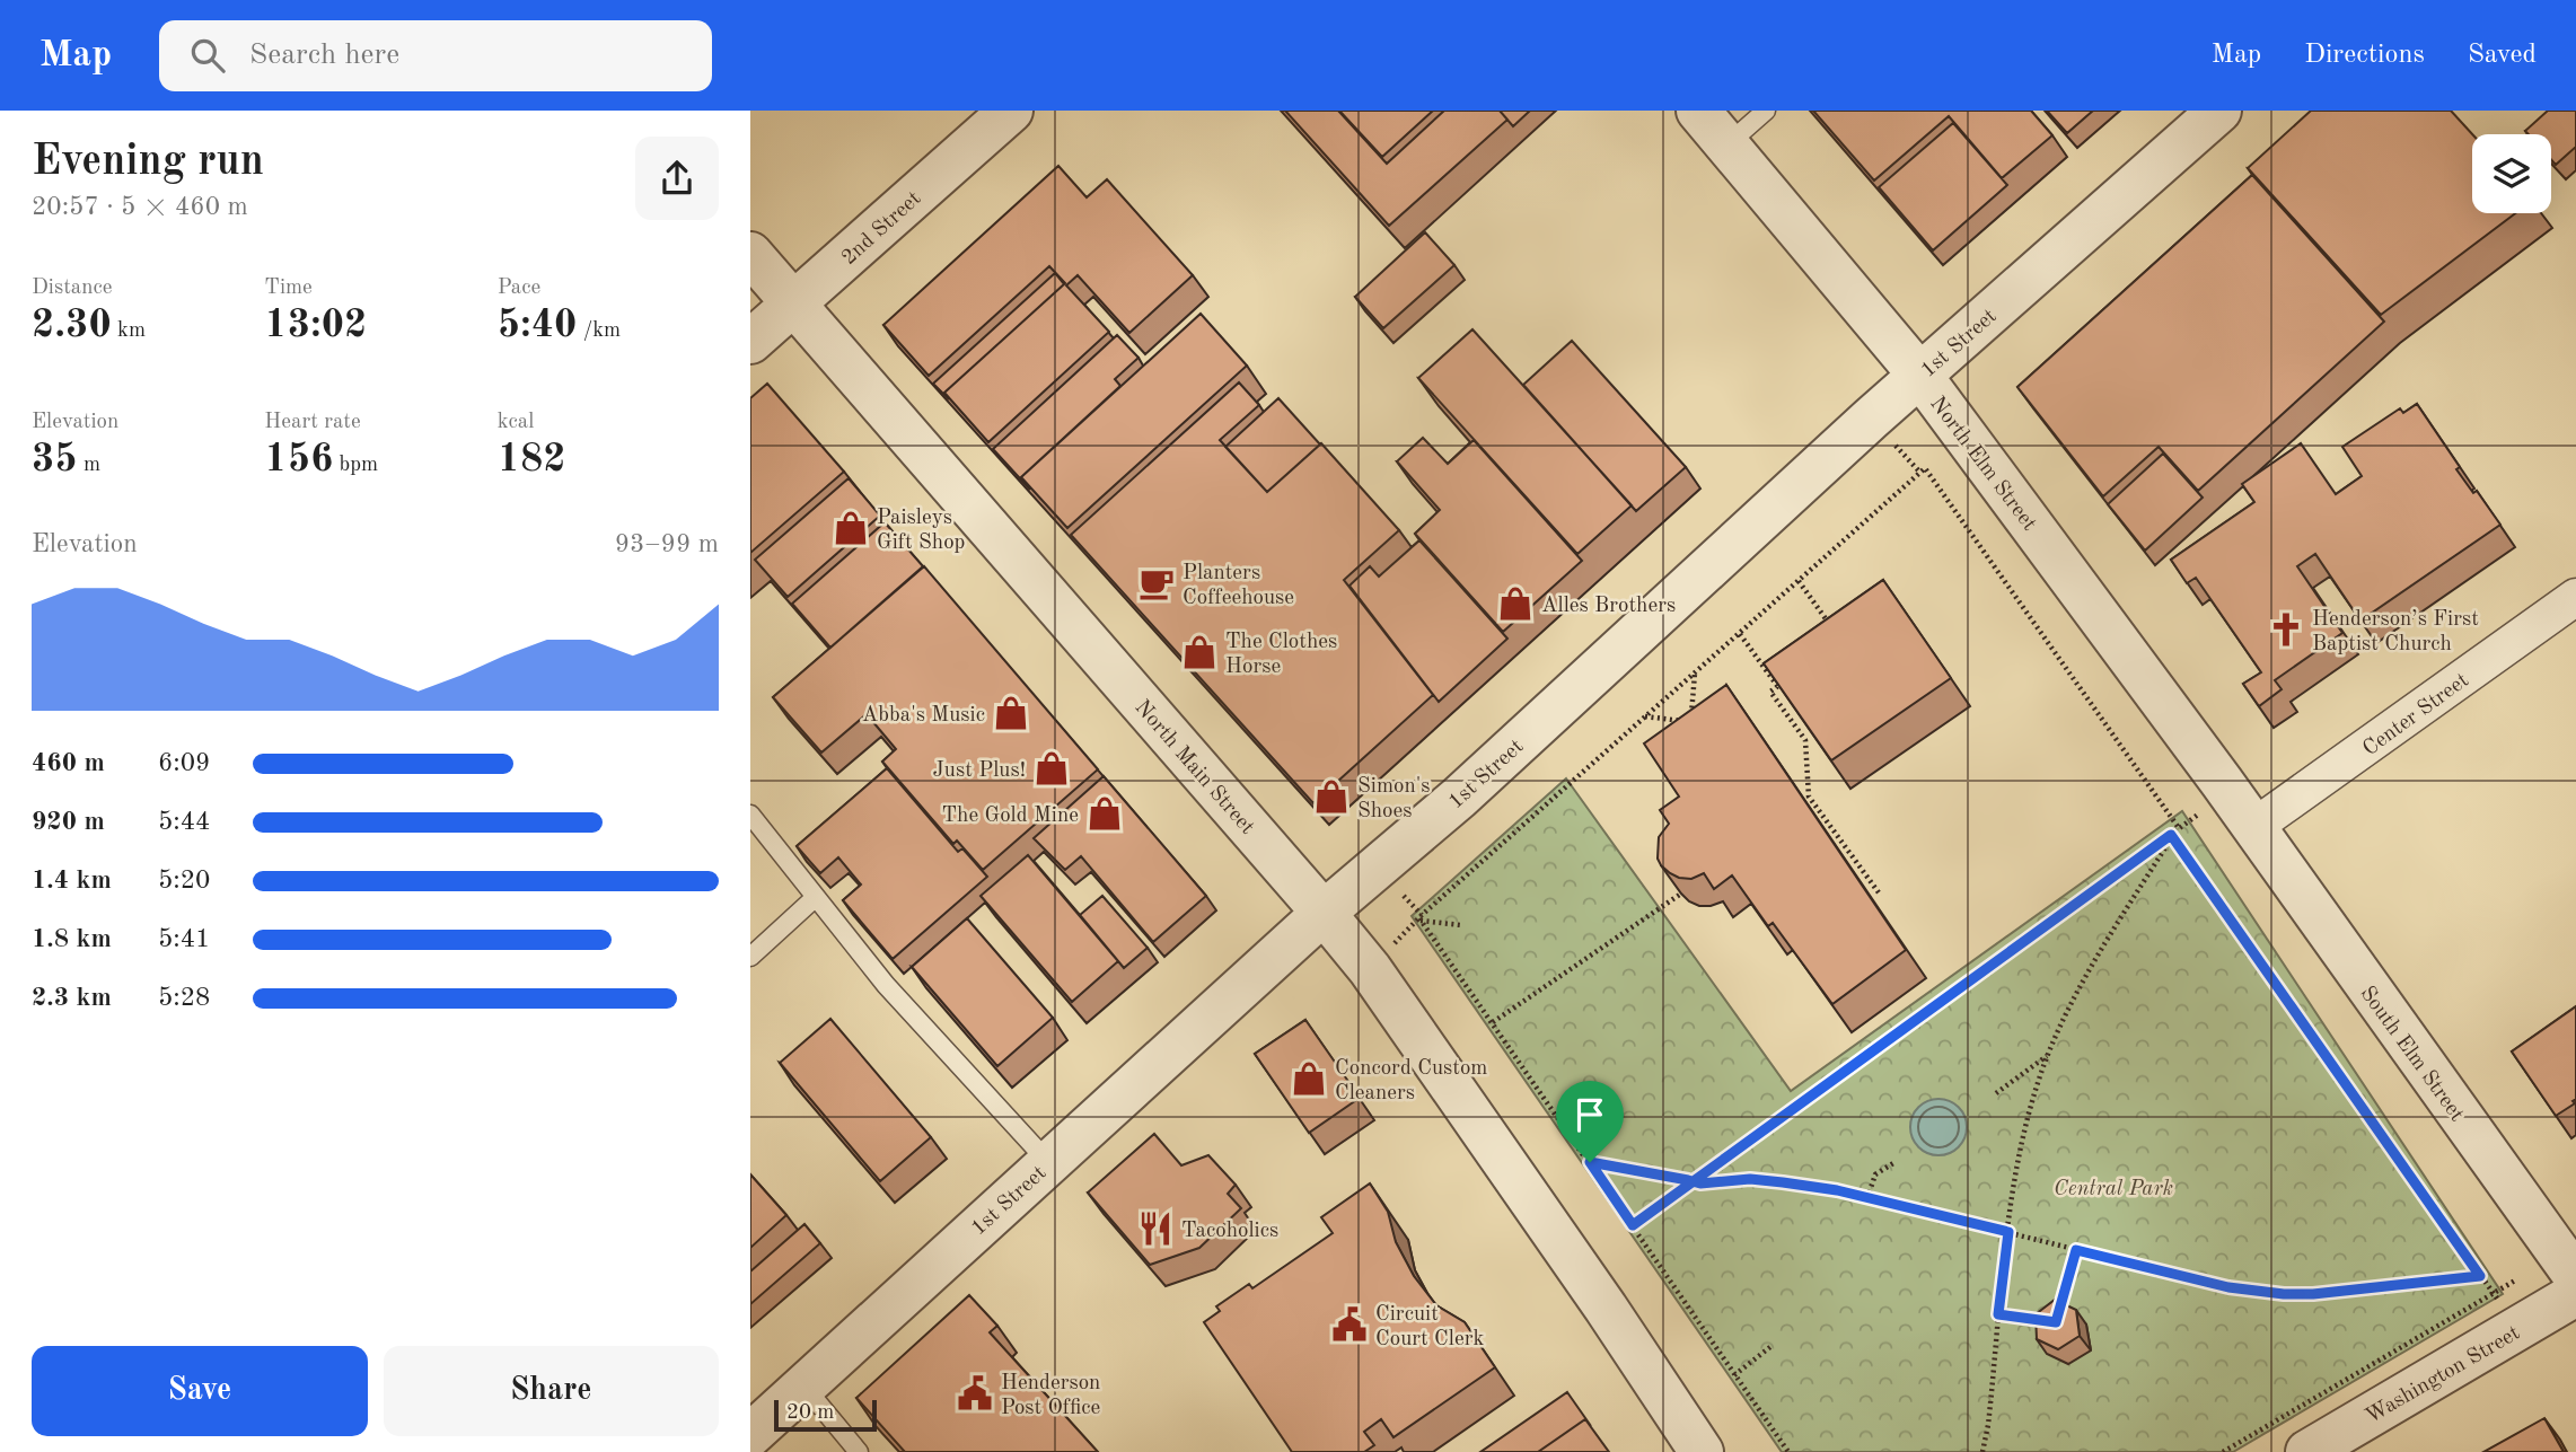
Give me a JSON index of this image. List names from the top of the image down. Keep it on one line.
{"streets":{"street":["2nd Street","1st Street","North Elm Street","Center Street","North Main Street","South Elm Street","Washington Street"]},"crossings":[["2nd Street","North Main Street"],["1st Street","North Elm Street"],["1st Street","North Main Street"],["North Elm Street","Center Street"],["North Elm Street","South Elm Street"],["Center Street","South Elm Street"]],"parks":["Central Park"],"places":{"shop":["Paisleys Gift Shop","Alles Brothers","The Clothes Horse","Abba's Music","Just Plus!","Simon's Shoes","The Gold Mine","Concord Custom Cleaners"],"cafe":["Planters Coffeehouse"],"church":["Henderson’s First Baptist Church"],"restaurant":["Tacoholics"],"public building":["Circuit Court Clerk","Henderson Post Office"]},"scale_bar":"20 m","page":{"header":"Map","search":"Search here","nav":["Map","Directions","Saved"],"heading":["Evening run","20:57 · 5 × 460 m"],"stats":[["Distance","2.30 km"],["Time","13:02"],["Pace","5:40 /km"],["Elevation","35 m"],["Heart rate","156 bpm"],["kcal","182"]],"chart":["Elevation","93–99 m"],"list":[{"name":"460 m","note":"6:09"},{"name":"920 m","note":"5:44"},{"name":"1.4 km","note":"5:20"},{"name":"1.8 km","note":"5:41"},{"name":"2.3 km","note":"5:28"}],"buttons":["Save","Share"],"scale":"20 m"}}
